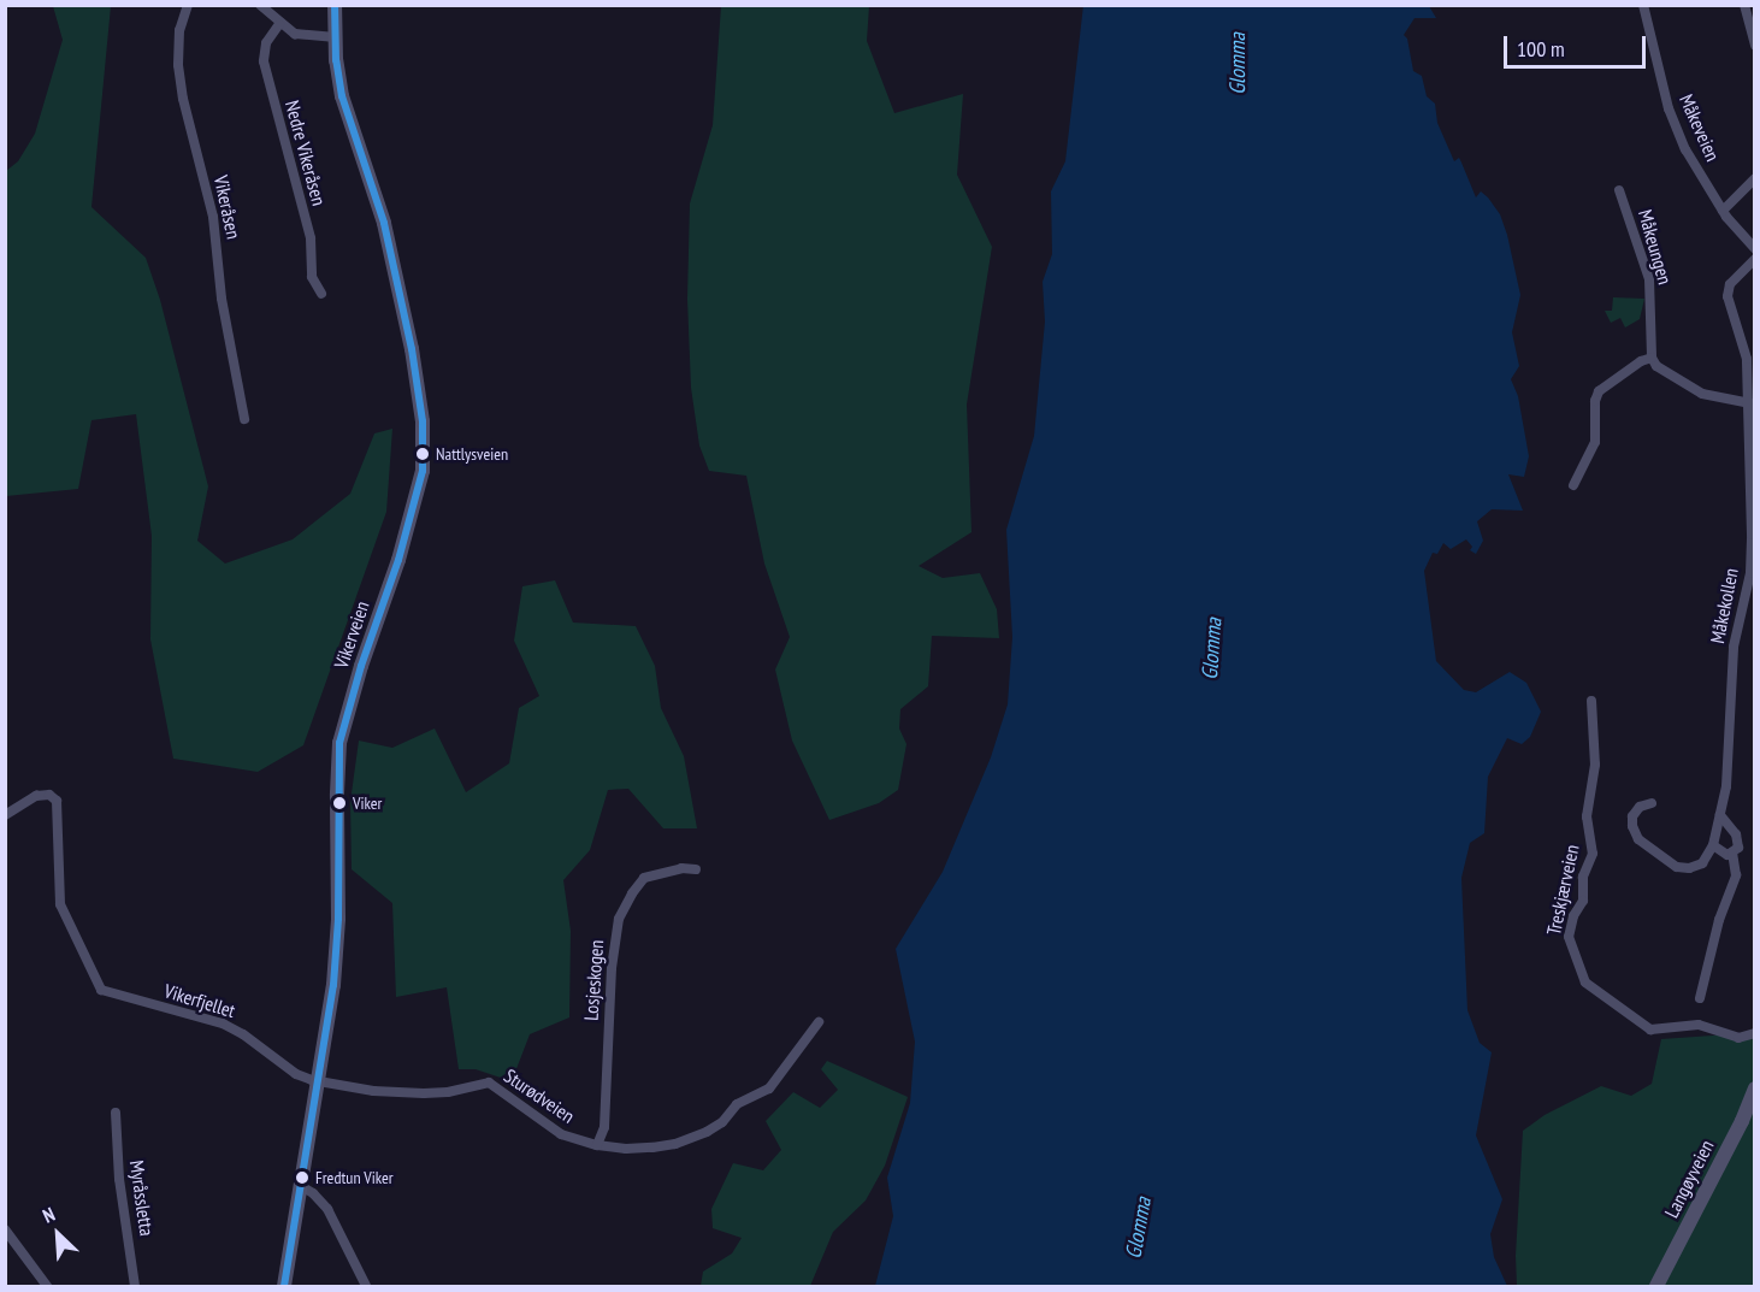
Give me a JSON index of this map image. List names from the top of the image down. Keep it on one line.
{"streets":{"main road":["Vikerveien","Langøyveien"],"street":["Måkeveien","Nedre Vikeråsen","Vikeråsen","Måkeungen","Måkekollen","Treskjærveien","Losjeskogen","Vikerfjellet","Sturødveien","Myråssletta"]},"crossings":[["Vikerveien","Vikerfjellet"],["Vikerveien","Sturødveien"],["Losjeskogen","Sturødveien"],["Vikerfjellet","Sturødveien"]],"water":["Glomma"],"places":["Nattlysveien","Viker","Fredtun Viker"],"scale_bar":"100 m","north":"top left"}
